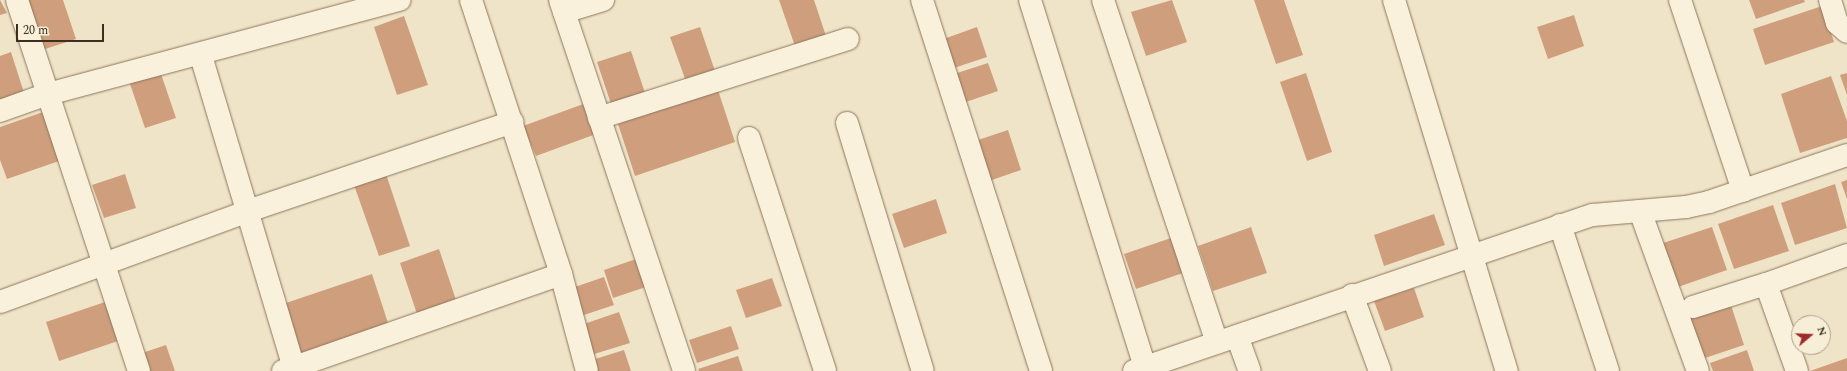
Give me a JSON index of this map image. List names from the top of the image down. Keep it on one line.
{"scale_bar":"20 m","north":"right"}
